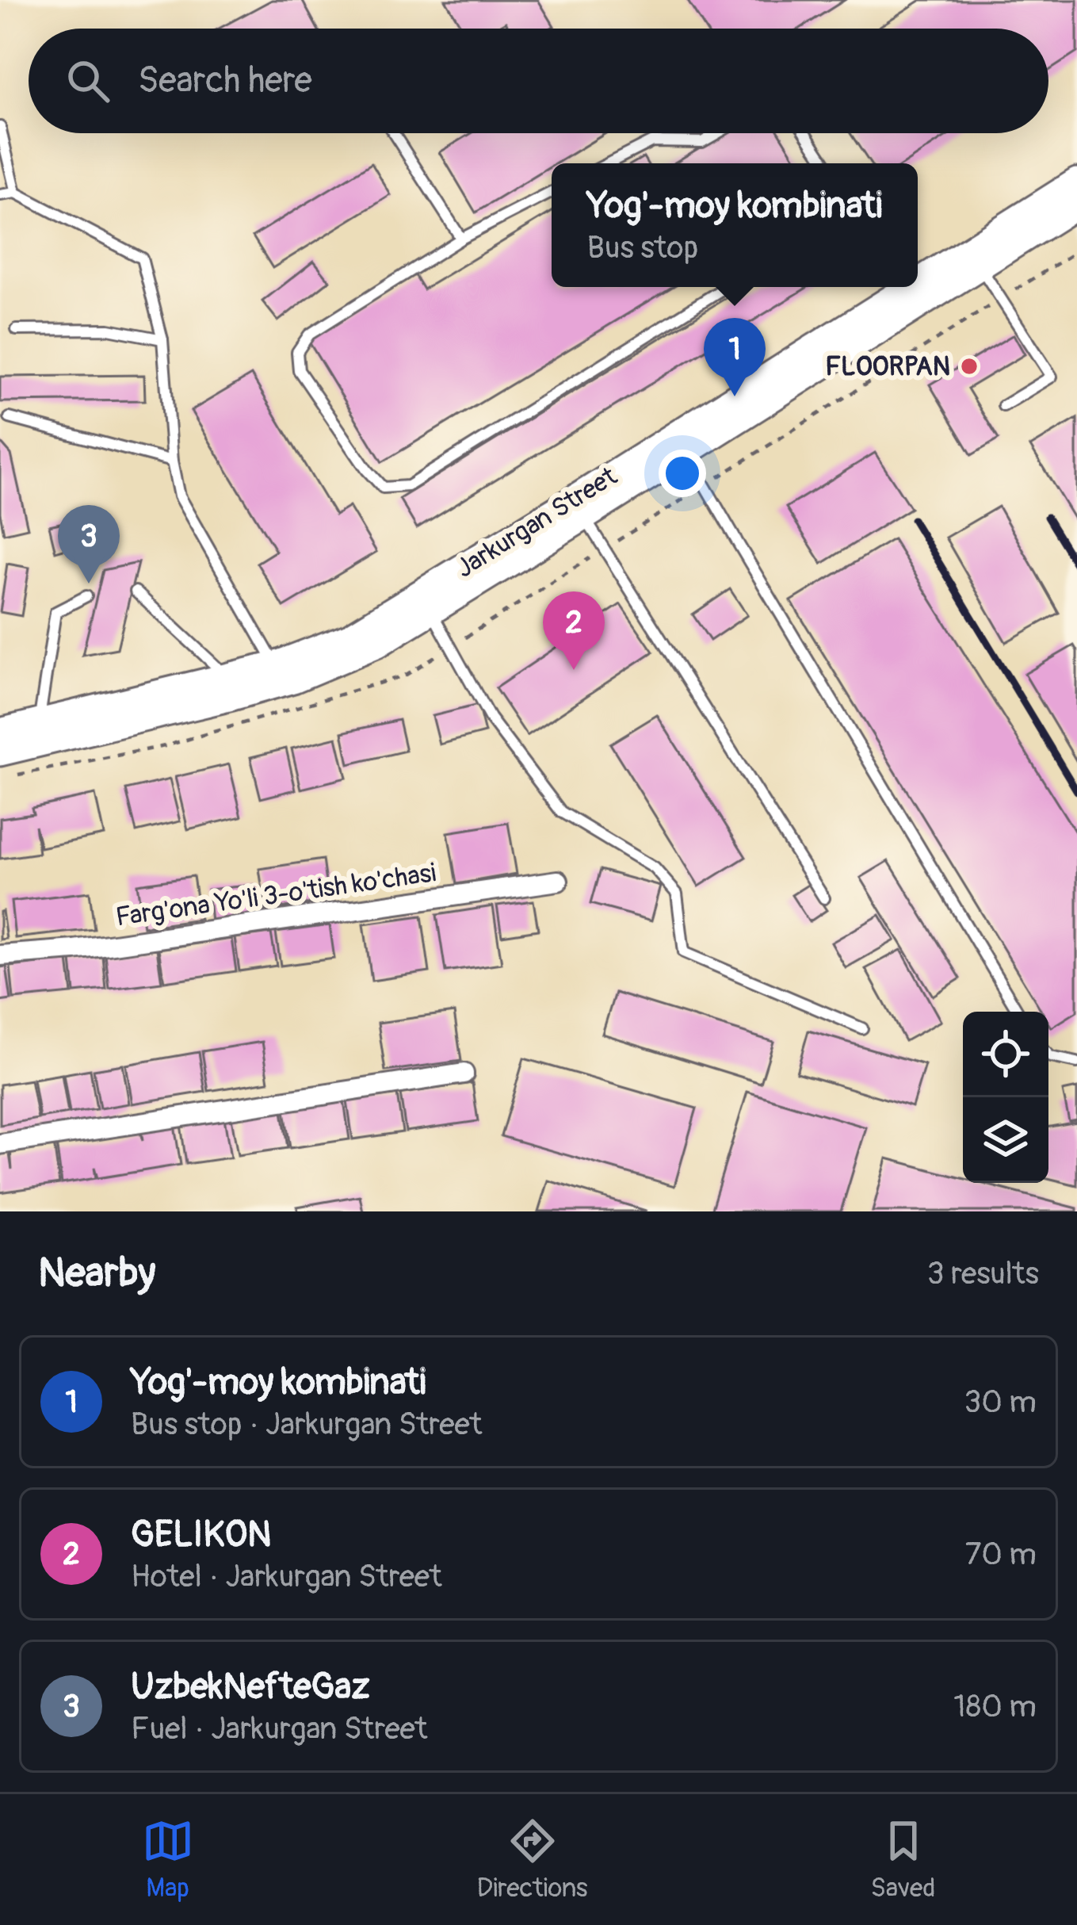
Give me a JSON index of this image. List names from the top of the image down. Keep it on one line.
{"streets":{"main road":["Jarkurgan Street"],"street":["Farg'ona Yo'li 3-o'tish ko'chasi"]},"places":["FLOORPAN"],"page":{"search":"Search here","popup":["Yog'-moy kombinati","Bus stop"],"pins":["1","3","2"],"heading":["Nearby","3 results"],"list":[{"mark":"1","name":"Yog'-moy kombinati","note":"Bus stop · Jarkurgan Street","value":"30 m"},{"mark":"2","name":"GELIKON","note":"Hotel · Jarkurgan Street","value":"70 m"},{"mark":"3","name":"UzbekNefteGaz","note":"Fuel · Jarkurgan Street","value":"180 m"}],"nav":["Map","Directions","Saved"]}}
